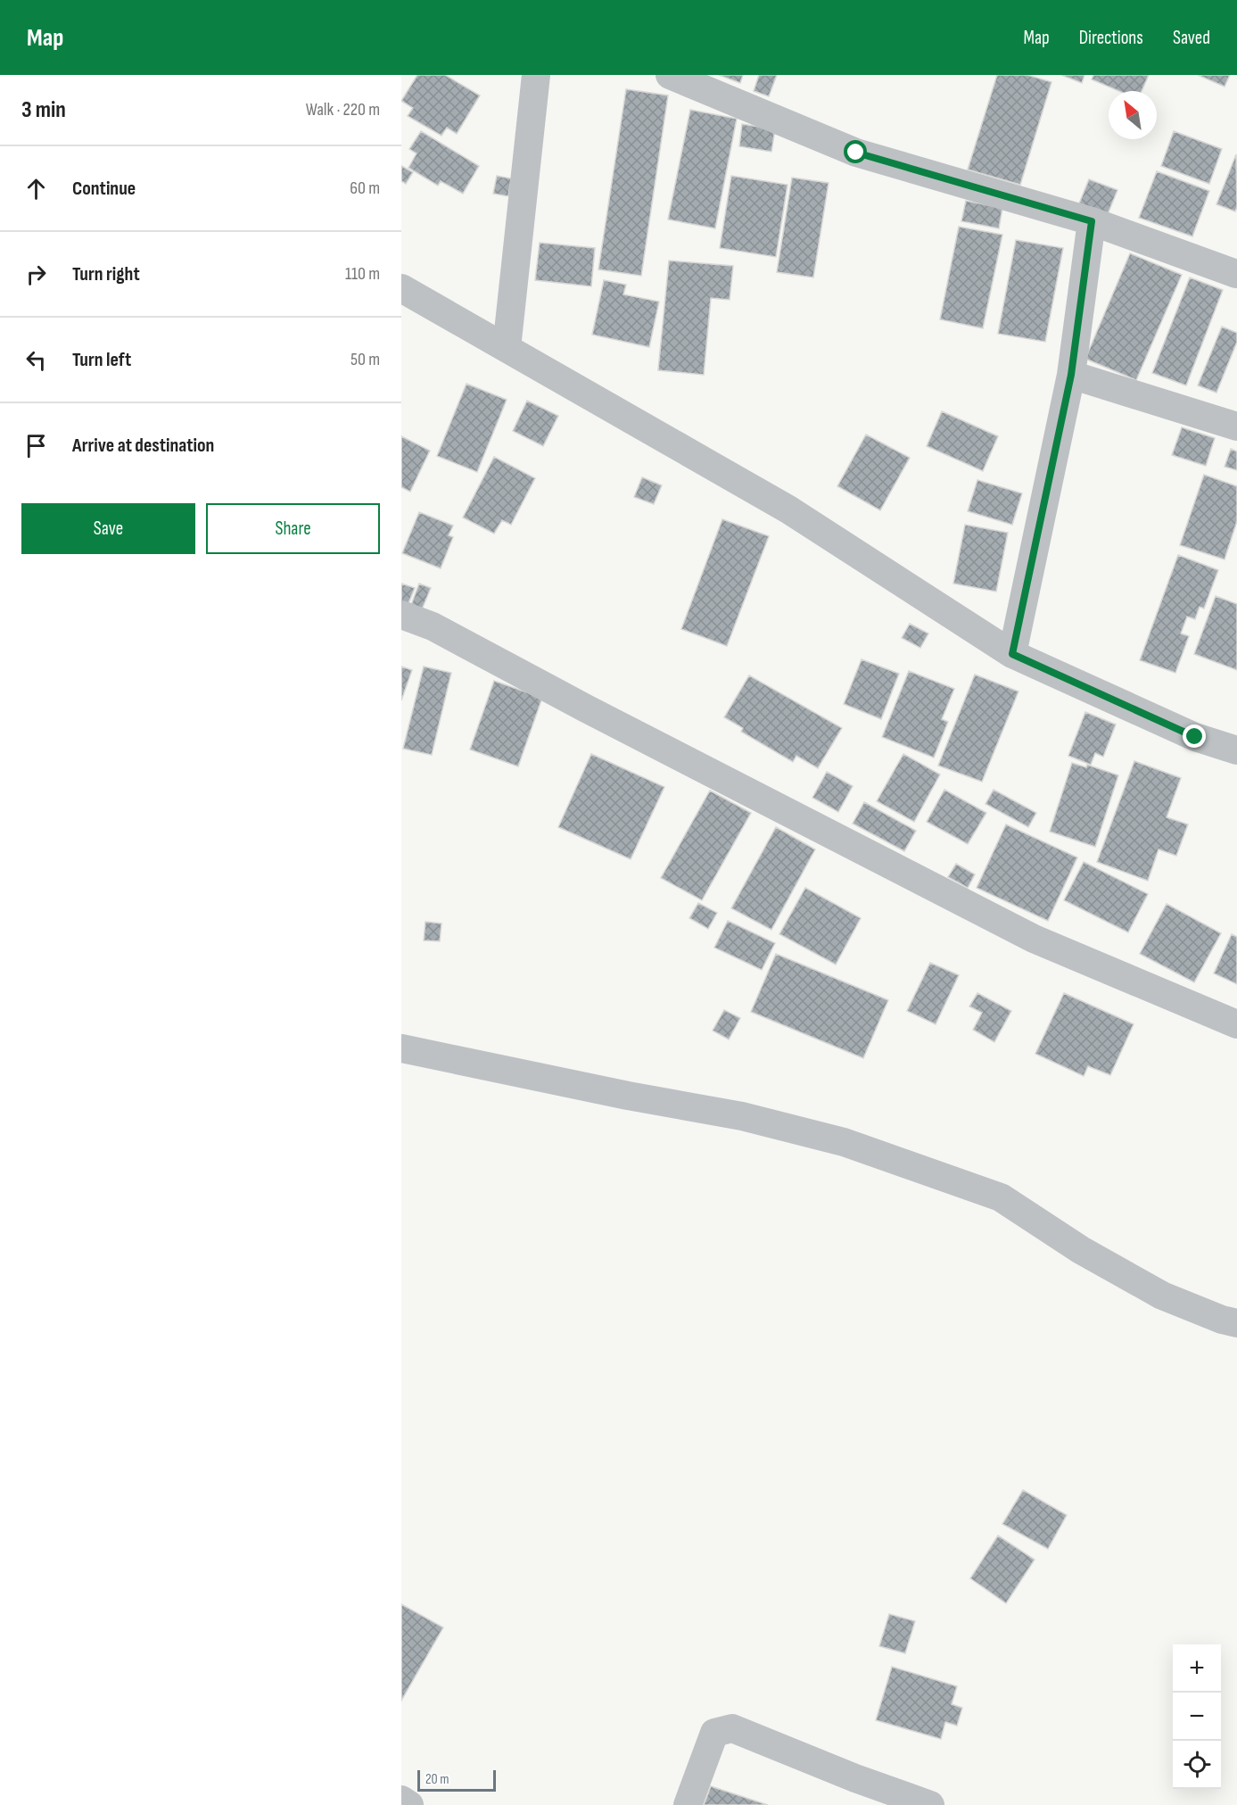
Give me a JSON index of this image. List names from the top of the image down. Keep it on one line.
{"scale_bar":"20 m","north":"top left","page":{"header":"Map","nav":["Map","Directions","Saved"],"heading":["3 min","Walk · 220 m"],"list":[["Continue","60 m"],["Turn right","110 m"],["Turn left","50 m"],"Arrive at destination"],"buttons":["Save","Share"],"map_buttons":["+","−"],"scale":"20 m"}}
